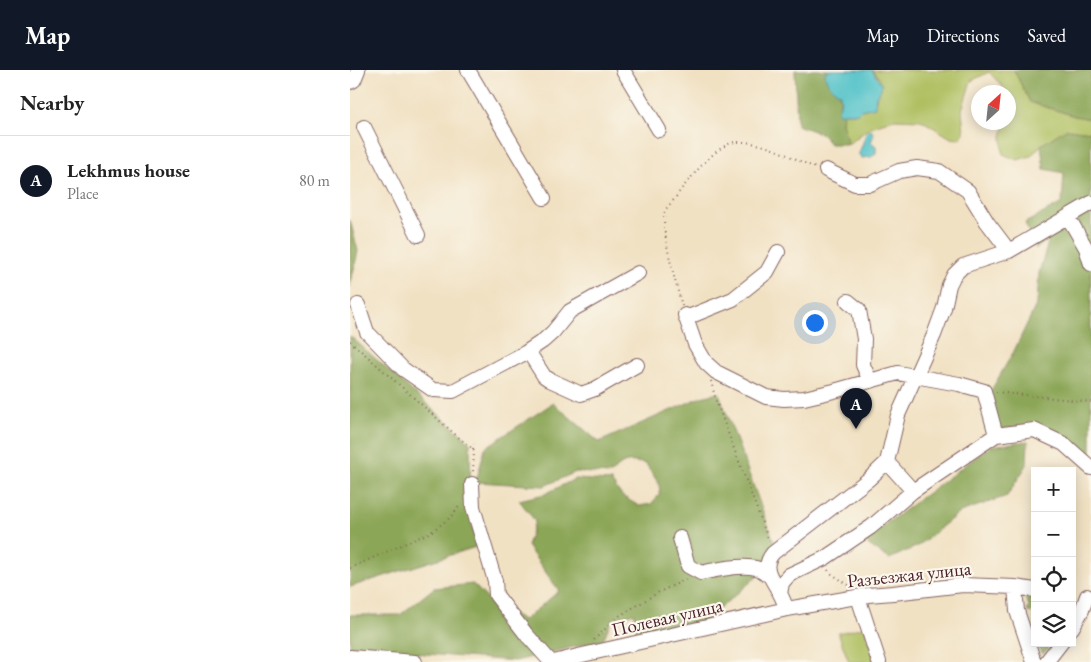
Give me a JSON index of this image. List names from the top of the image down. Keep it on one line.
{"streets":{"street":["Разъезжая улица","Полевая улица"]},"crossings":[["Разъезжая улица","Полевая улица"]],"north":"top right","page":{"header":"Map","nav":["Map","Directions","Saved"],"heading":"Nearby","list":[{"mark":"A","name":"Lekhmus house","note":"Place","value":"80 m"}],"pins":"A","map_buttons":["+","−"]}}
